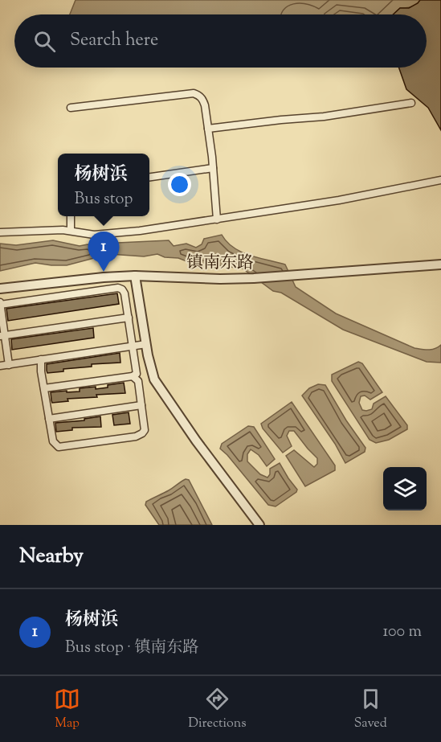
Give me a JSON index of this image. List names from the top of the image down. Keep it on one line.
{"streets":{"street":["镇南东路"]},"page":{"search":"Search here","popup":["杨树浜","Bus stop"],"pins":"1","heading":"Nearby","list":[{"mark":"1","name":"杨树浜","note":"Bus stop · 镇南东路","value":"100 m"}],"nav":["Map","Directions","Saved"]}}
